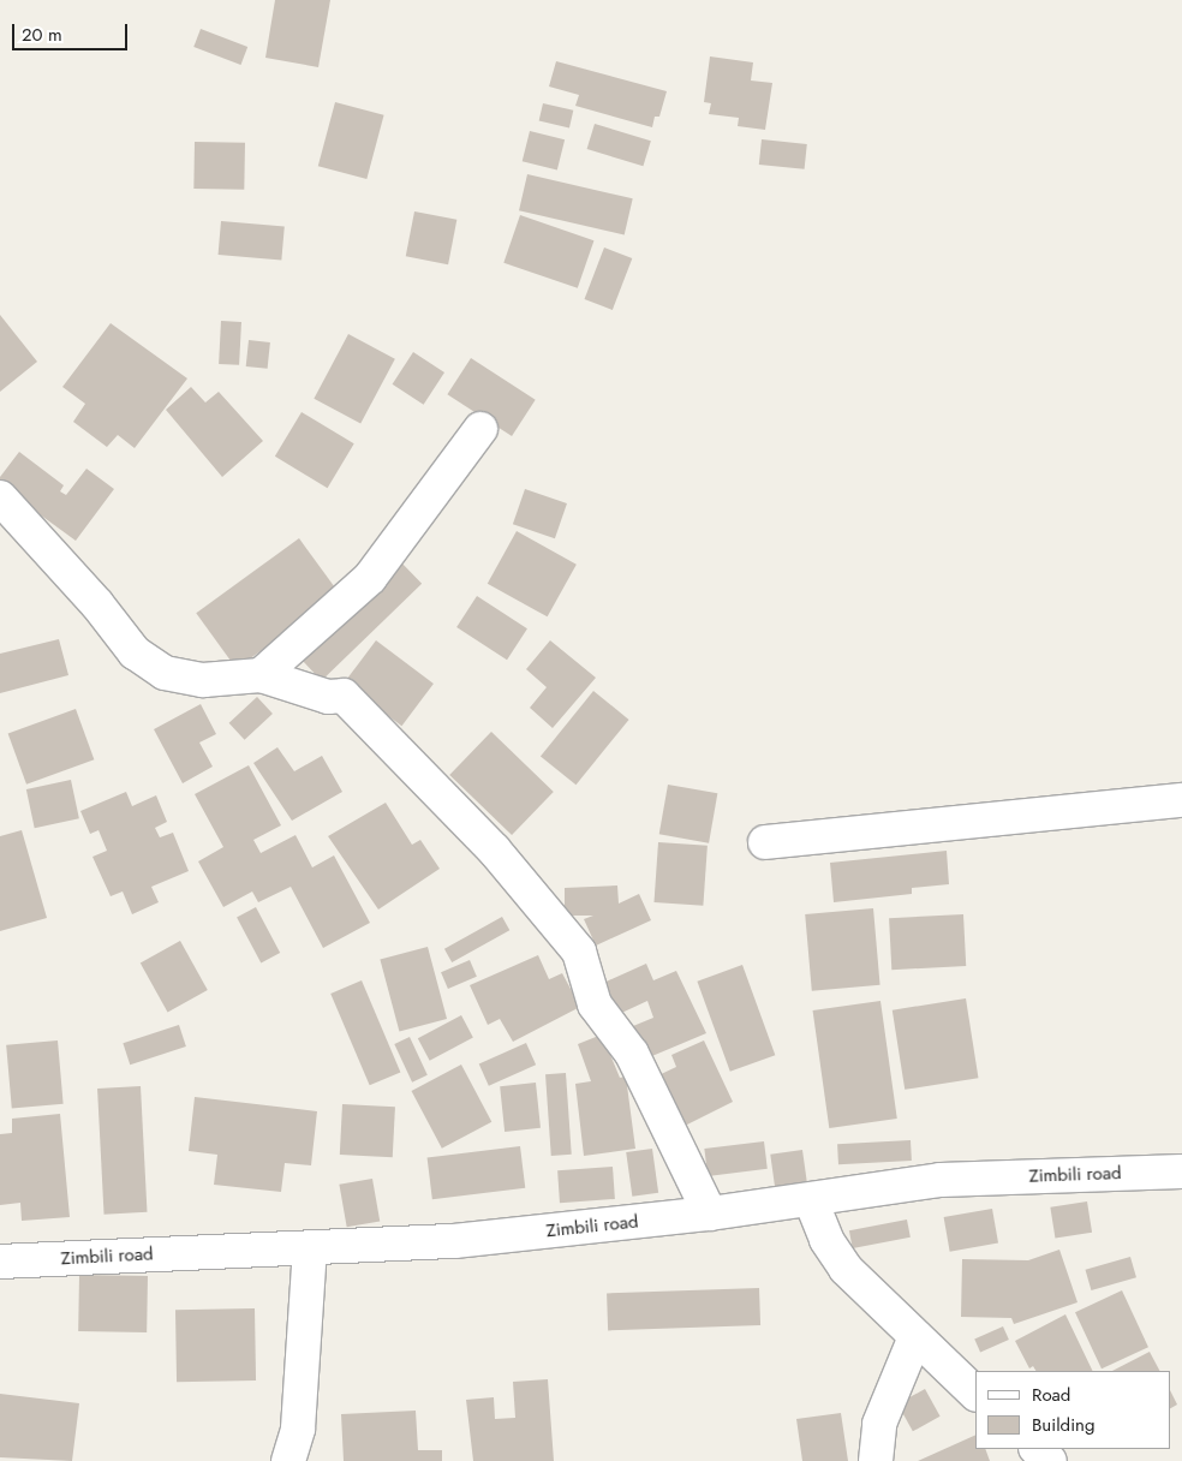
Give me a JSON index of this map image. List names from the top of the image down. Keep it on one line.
{"streets":{"street":["Zimbili road"]},"legend":["Road","Building"],"scale_bar":"20 m"}
